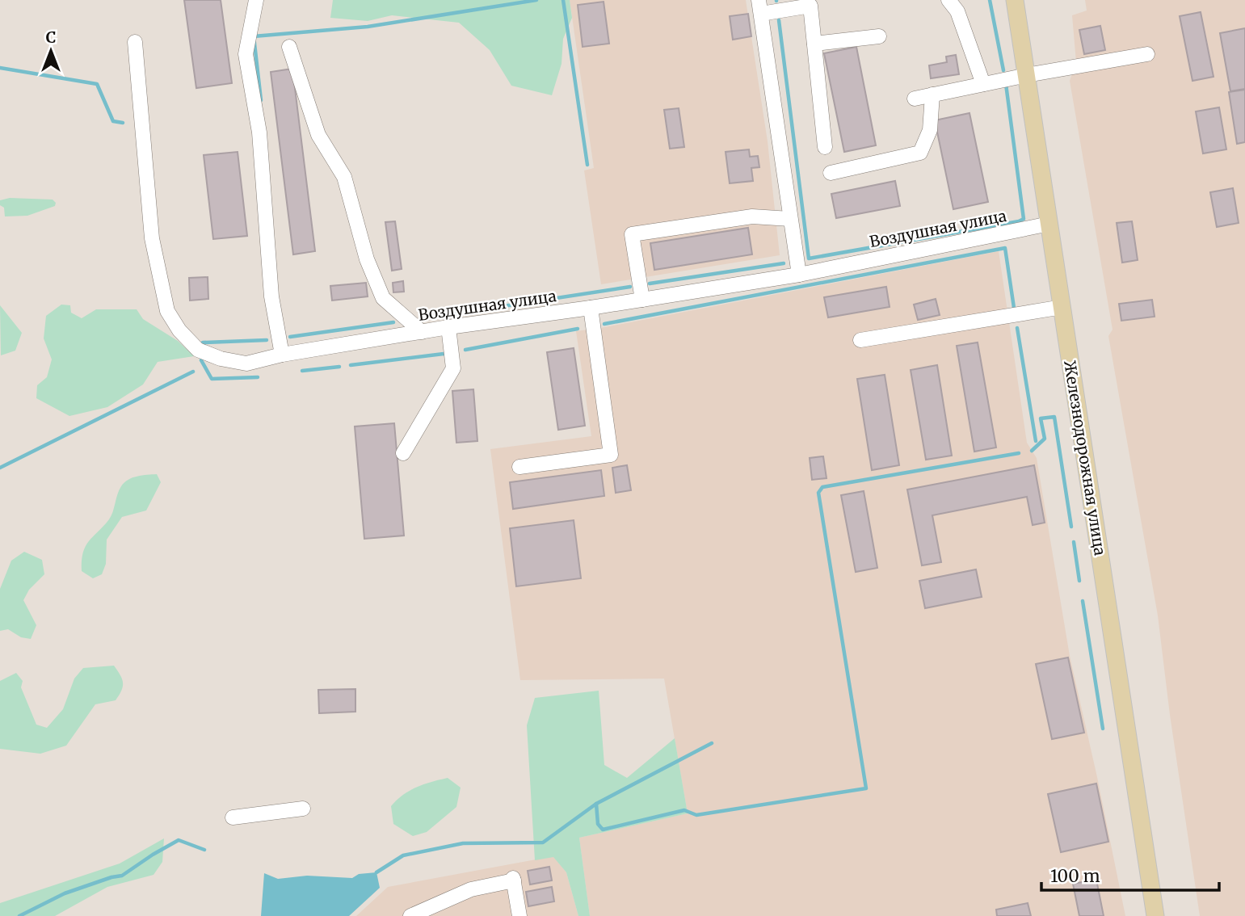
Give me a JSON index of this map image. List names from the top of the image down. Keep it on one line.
{"streets":{"main road":["Железнодорожная улица"],"street":["Воздушная улица"]},"crossings":[["Воздушная улица","Железнодорожная улица"]],"scale_bar":"100 m","north":"top"}
